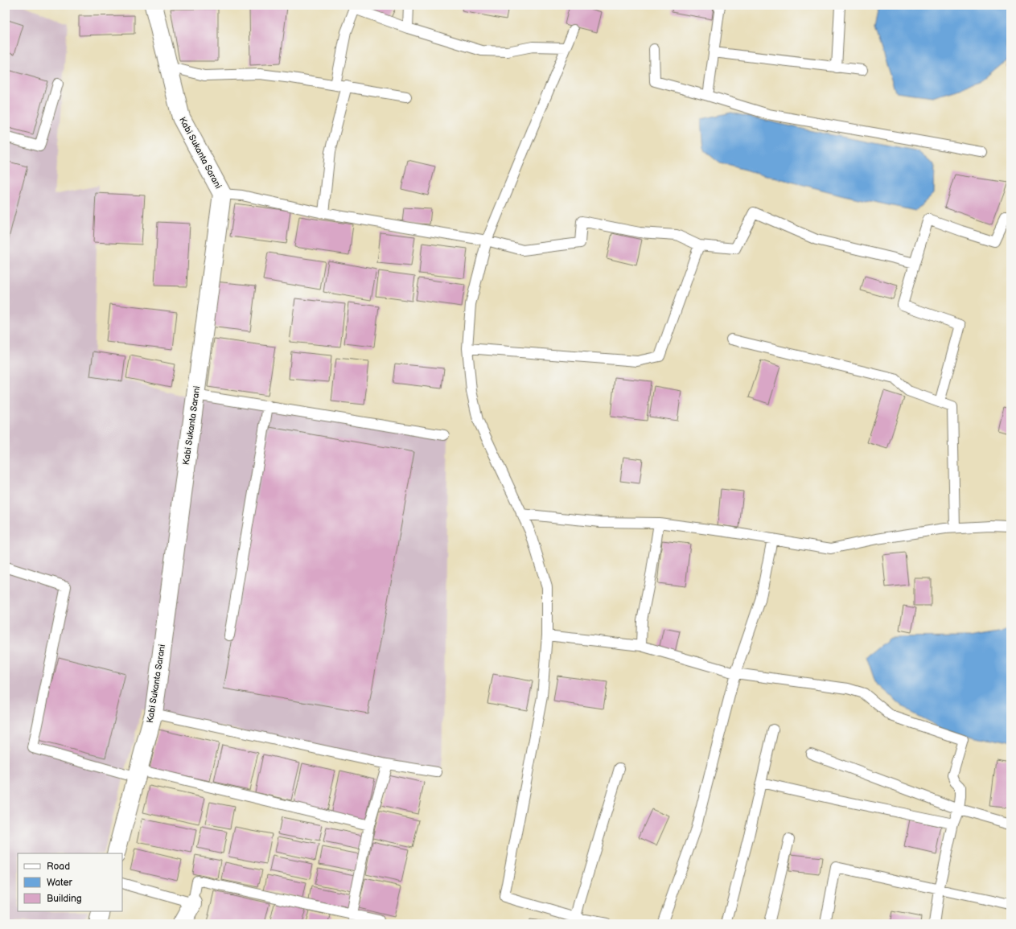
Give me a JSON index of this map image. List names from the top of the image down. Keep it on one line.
{"streets":{"street":["Kabi Sukanta Sarani"]},"legend":["Road","Water","Building"]}
